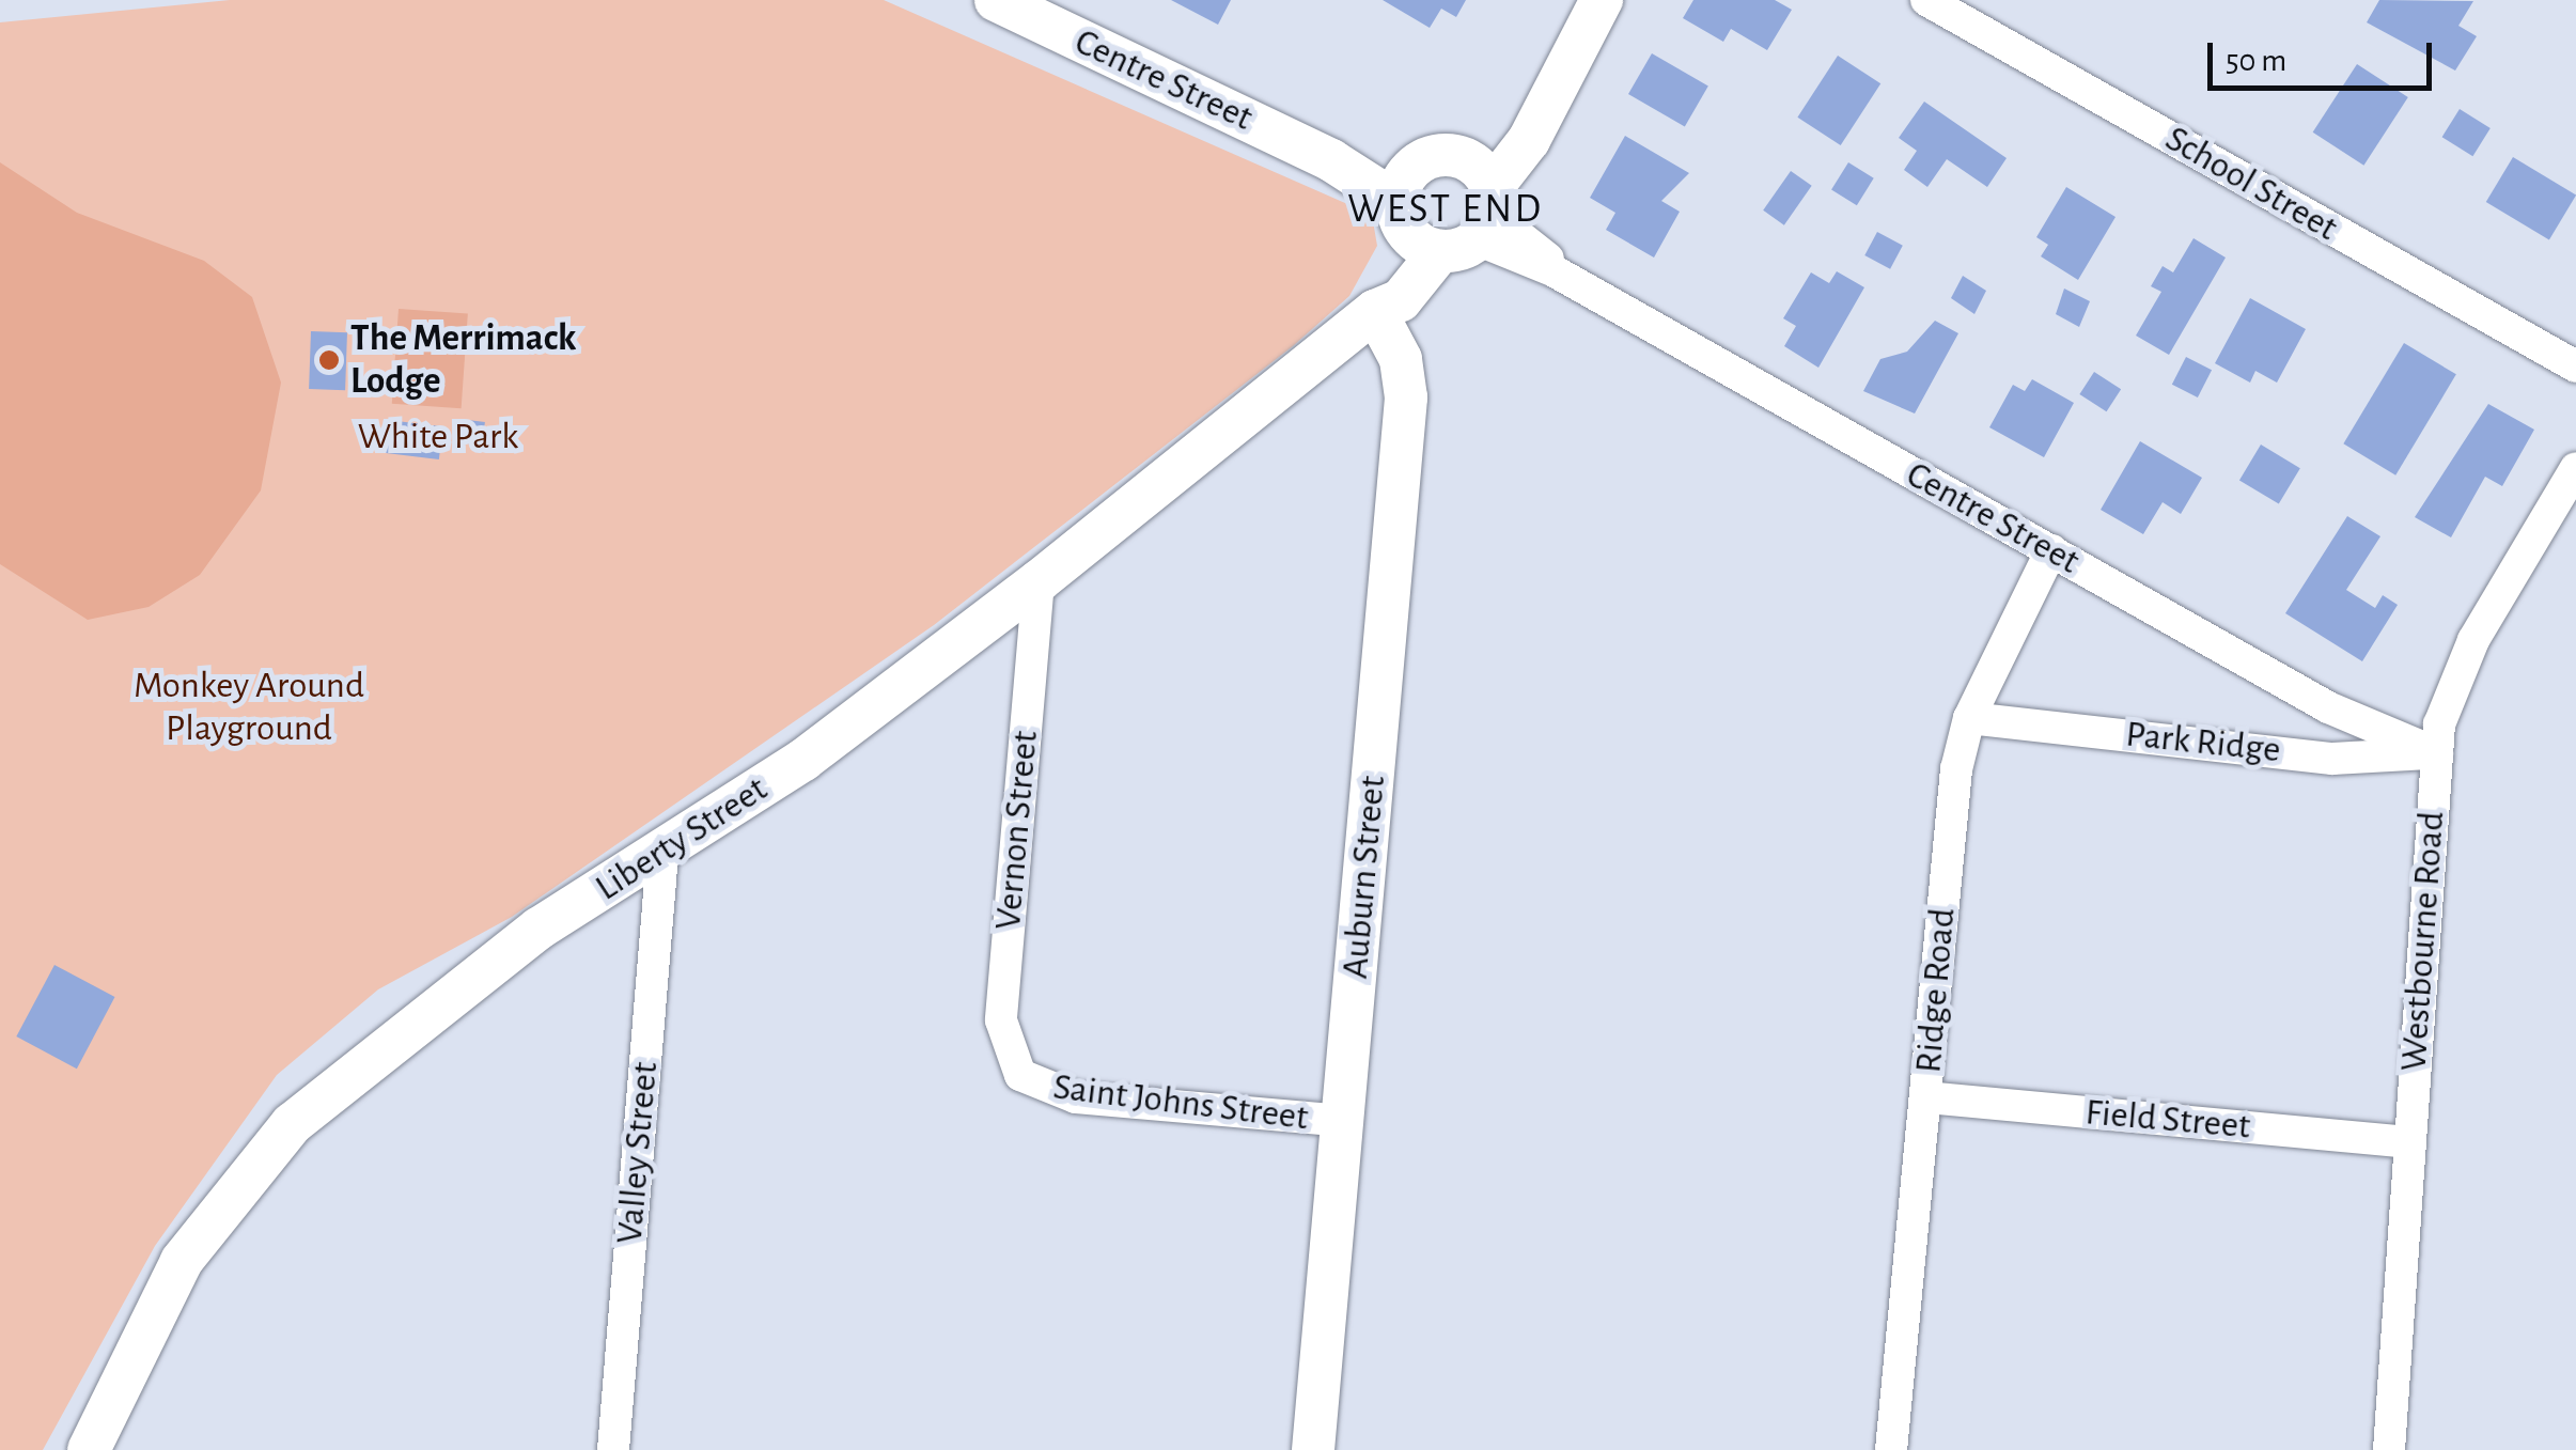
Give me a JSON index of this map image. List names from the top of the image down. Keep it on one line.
{"streets":{"street":["Centre Street","School Street","Park Ridge","Vernon Street","Liberty Street","Auburn Street","Westbourne Road","Ridge Road","Saint Johns Street","Field Street","Valley Street"]},"crossings":[["Centre Street","Park Ridge"],["Centre Street","Liberty Street"],["Centre Street","Westbourne Road"],["Centre Street","Ridge Road"],["Park Ridge","Westbourne Road"],["Park Ridge","Ridge Road"],["Vernon Street","Liberty Street"],["Vernon Street","Saint Johns Street"],["Liberty Street","Auburn Street"],["Liberty Street","Valley Street"],["Auburn Street","Saint Johns Street"],["Westbourne Road","Field Street"],["Ridge Road","Field Street"]],"districts":["WEST END"],"parks":["White Park","Monkey Around Playground"],"places":["The Merrimack Lodge"],"scale_bar":"50 m"}
